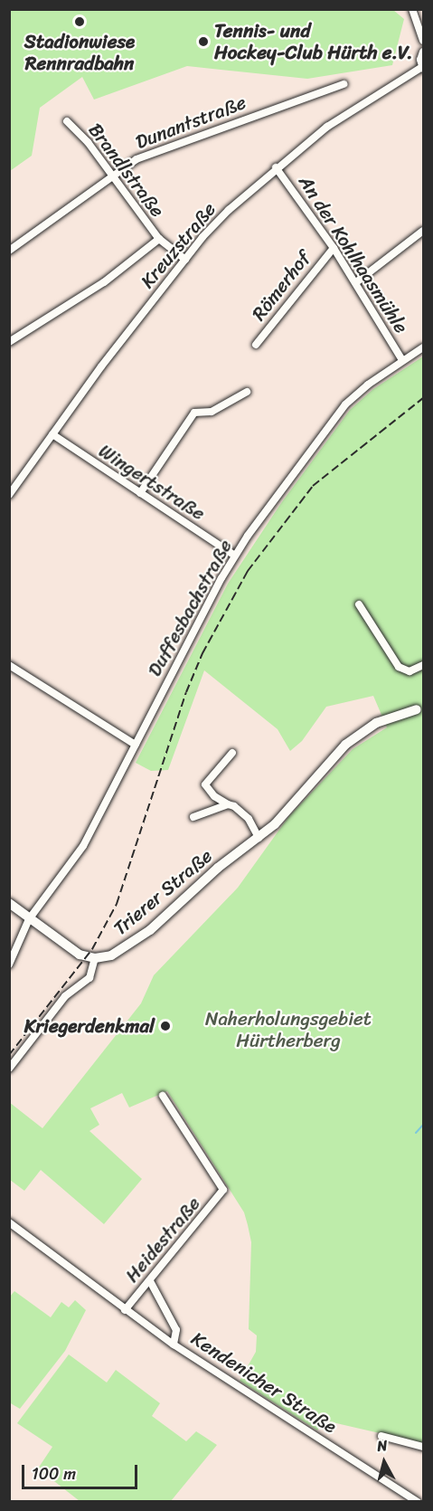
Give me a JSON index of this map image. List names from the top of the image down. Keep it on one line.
{"streets":{"street":["Dunantstraße","Brandlstraße","Kreuzstraße","An der Kohlhaasmühle","Römerhof","Wingertstraße","Duffesbachstraße","Trierer Straße","Heidestraße","Kendenicher Straße"]},"crossings":[["Dunantstraße","Brandlstraße"],["Brandlstraße","Kreuzstraße"],["Kreuzstraße","An der Kohlhaasmühle"],["Kreuzstraße","Wingertstraße"],["An der Kohlhaasmühle","Römerhof"],["An der Kohlhaasmühle","Duffesbachstraße"],["Wingertstraße","Duffesbachstraße"],["Heidestraße","Kendenicher Straße"]],"parks":["Naherholungsgebiet Hürtherberg"],"places":["Stadionwiese Rennradbahn","Tennis- und Hockey-Club Hürth e.V.","Kriegerdenkmal"],"scale_bar":"100 m","north":"top"}
